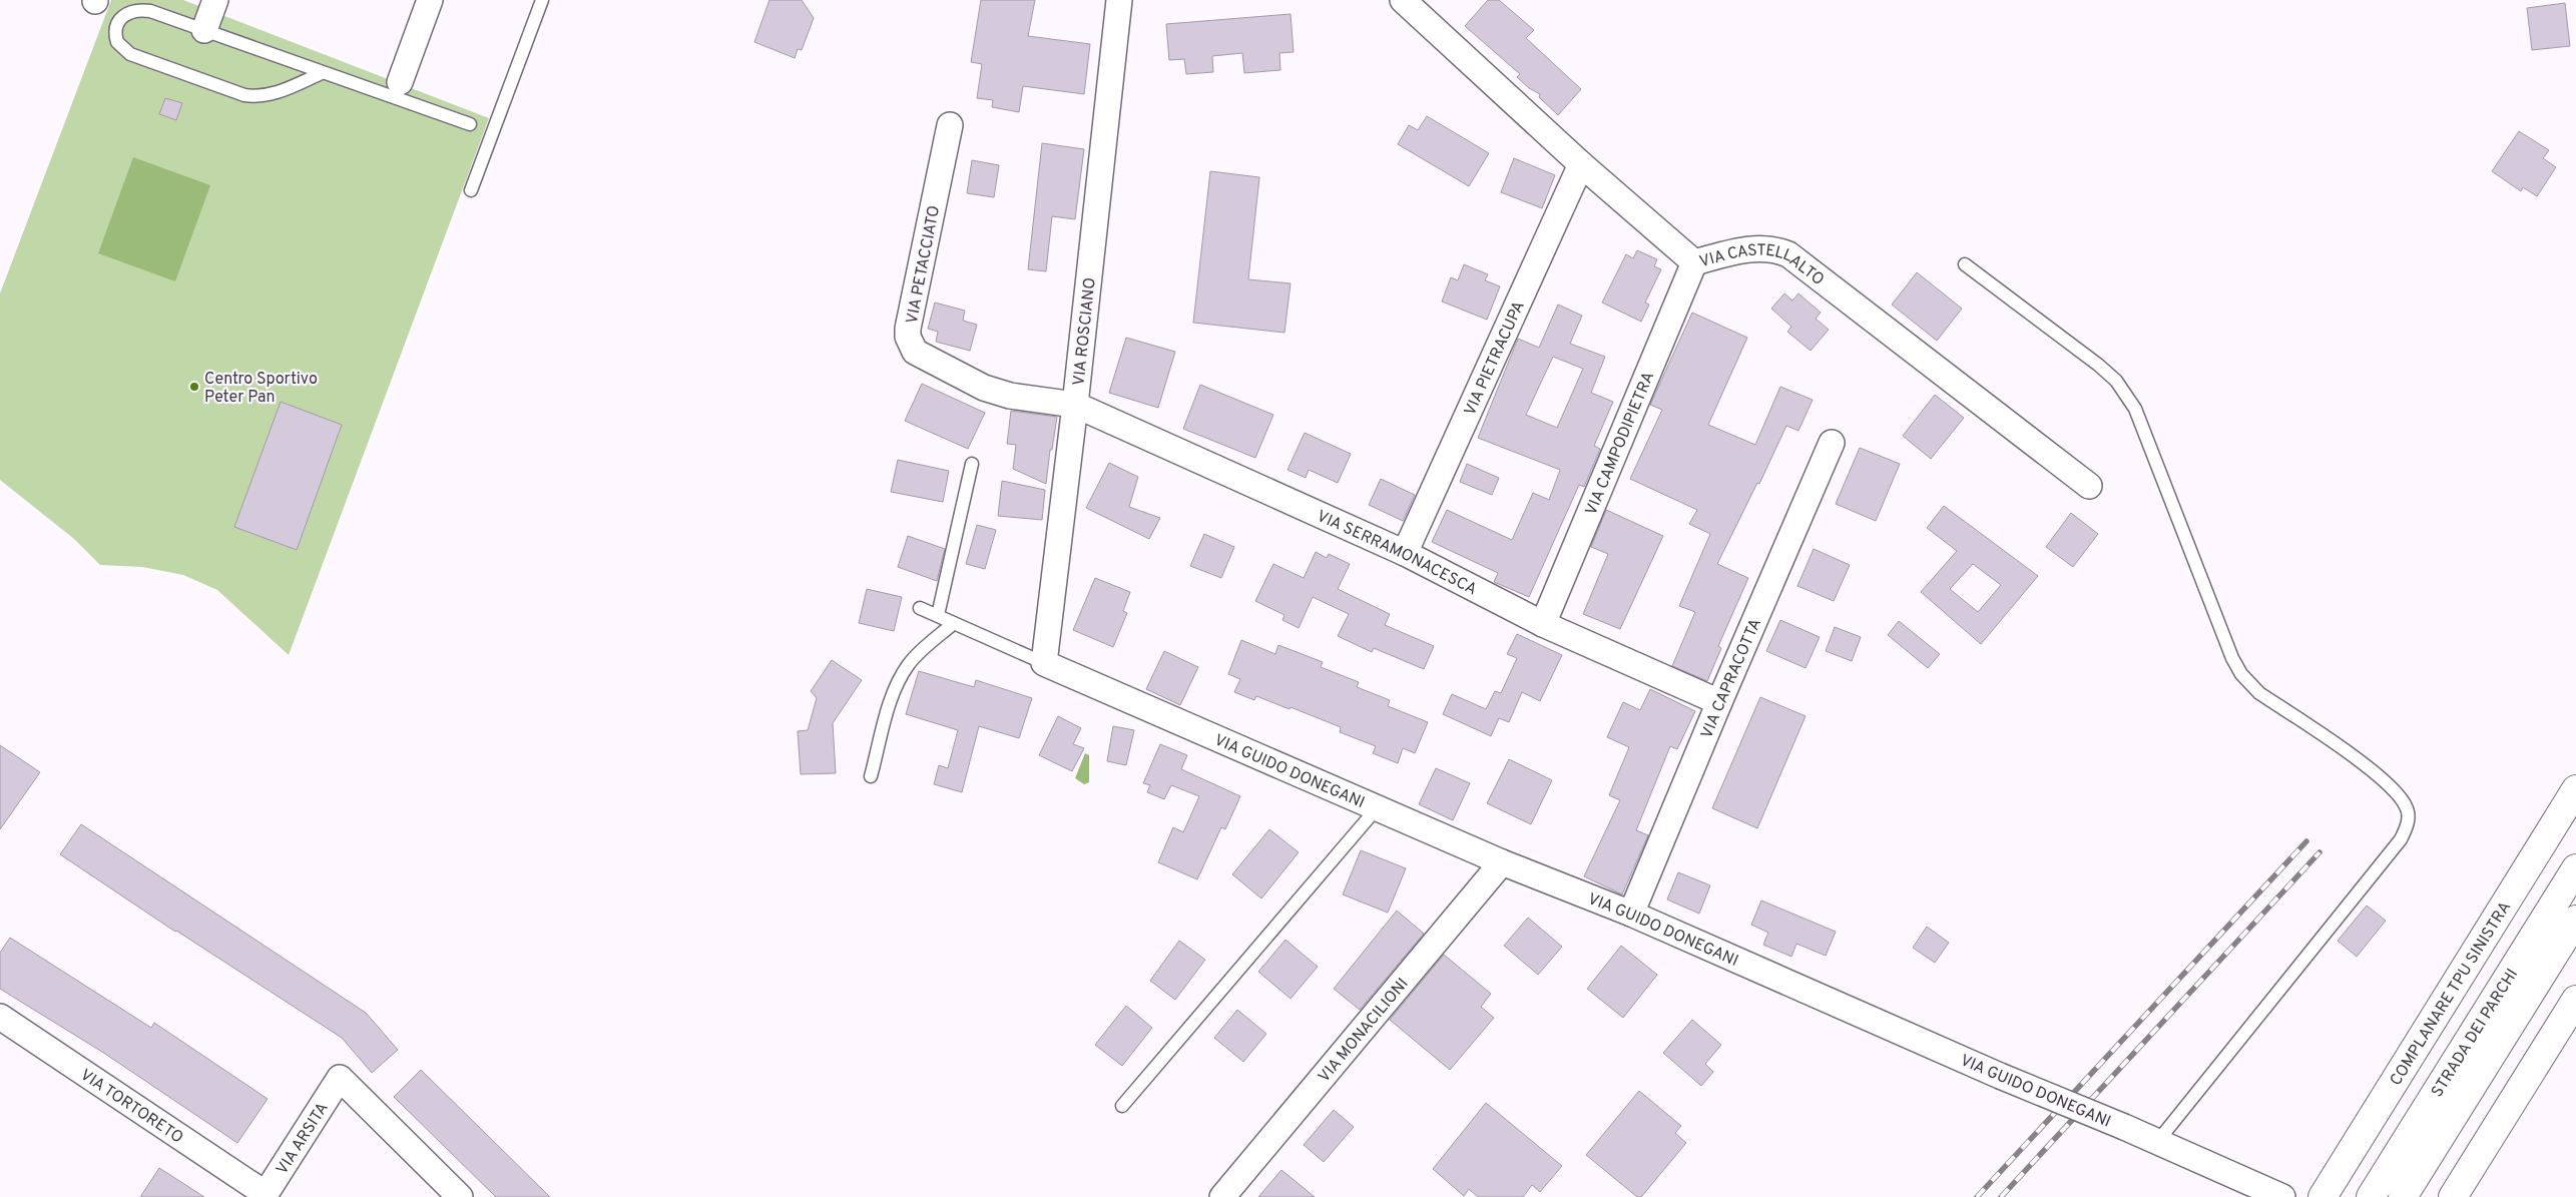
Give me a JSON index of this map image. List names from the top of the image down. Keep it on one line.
{"streets":{"highway":["COMPLANARE TPU SINISTRA","STRADA DEI PARCHI"],"street":["VIA PETACCIATO","VIA CASTELLALTO","VIA ROSCIANO","VIA PIETRACUPA","VIA CAMPODIPIETRA","VIA SERRAMONACESCA","VIA CAPRACOTTA","VIA GUIDO DONEGANI","VIA MONACILIONI","VIA TORTORETO","VIA ARSITA"]},"crossings":[["VIA PETACCIATO","VIA ROSCIANO"],["VIA PETACCIATO","VIA SERRAMONACESCA"],["VIA CASTELLALTO","VIA PIETRACUPA"],["VIA CASTELLALTO","VIA CAMPODIPIETRA"],["VIA ROSCIANO","VIA SERRAMONACESCA"],["VIA ROSCIANO","VIA GUIDO DONEGANI"],["VIA PIETRACUPA","VIA SERRAMONACESCA"],["VIA CAMPODIPIETRA","VIA SERRAMONACESCA"],["VIA SERRAMONACESCA","VIA CAPRACOTTA"],["VIA CAPRACOTTA","VIA GUIDO DONEGANI"],["VIA GUIDO DONEGANI","VIA MONACILIONI"],["VIA TORTORETO","VIA ARSITA"]],"places":["Centro Sportivo Peter Pan"]}
